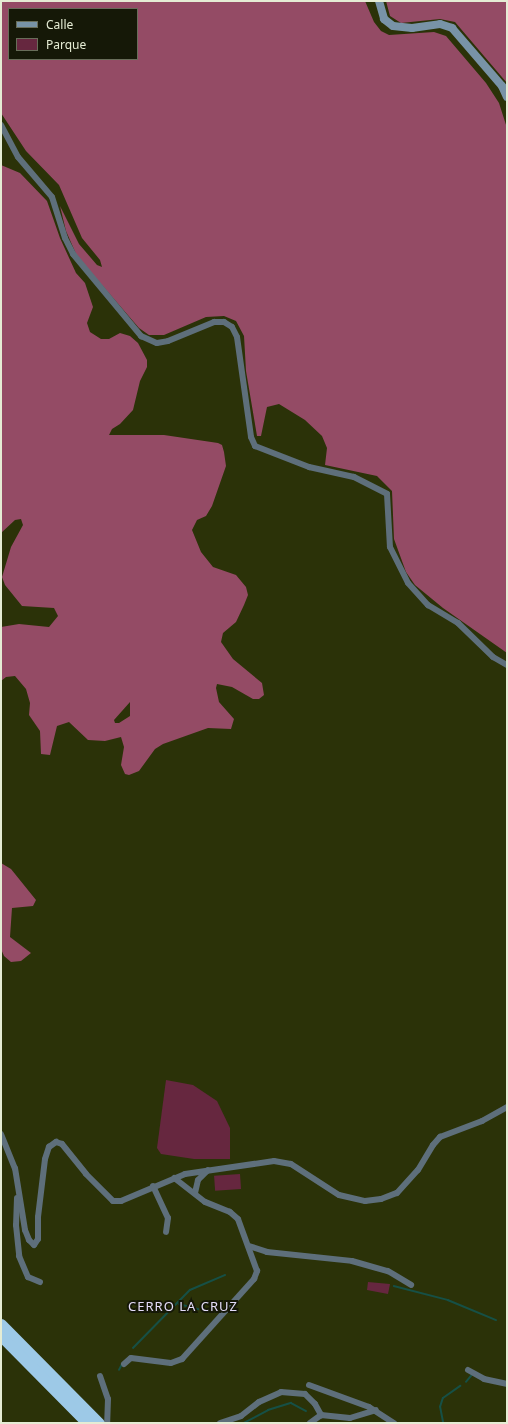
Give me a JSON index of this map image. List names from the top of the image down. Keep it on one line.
{"districts":["CERRO LA CRUZ"],"legend":["Calle","Parque"]}
